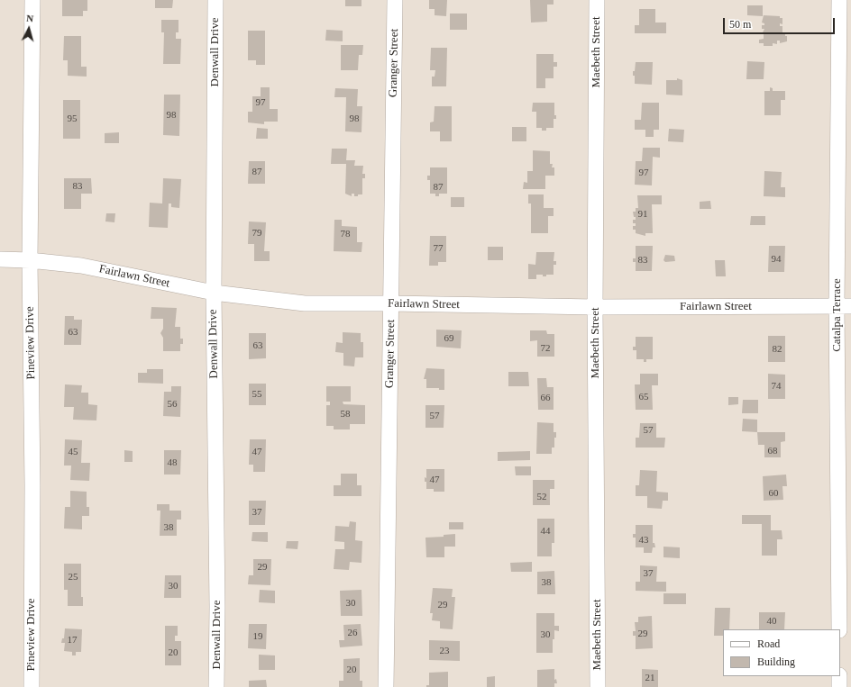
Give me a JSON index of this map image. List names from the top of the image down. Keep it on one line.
{"streets":{"street":["Denwall Drive","Maebeth Street","Granger Street","Fairlawn Street","Catalpa Terrace","Pineview Drive"]},"crossings":[["Denwall Drive","Fairlawn Street"],["Maebeth Street","Fairlawn Street"],["Granger Street","Fairlawn Street"],["Fairlawn Street","Catalpa Terrace"],["Fairlawn Street","Pineview Drive"]],"house_numbers":["97","98","95","98","87","97","83","87","91","79","78","77","94","83","63","69","63","72","82","74","55","65","66","56","58","57","57","68","45","47","48","47","60","52","37","38","44","43","29","37","25","38","30","30","29","40","26","29","30","19","17","23","20","20","21"],"legend":["Road","Building"],"scale_bar":"50 m","north":"top"}
